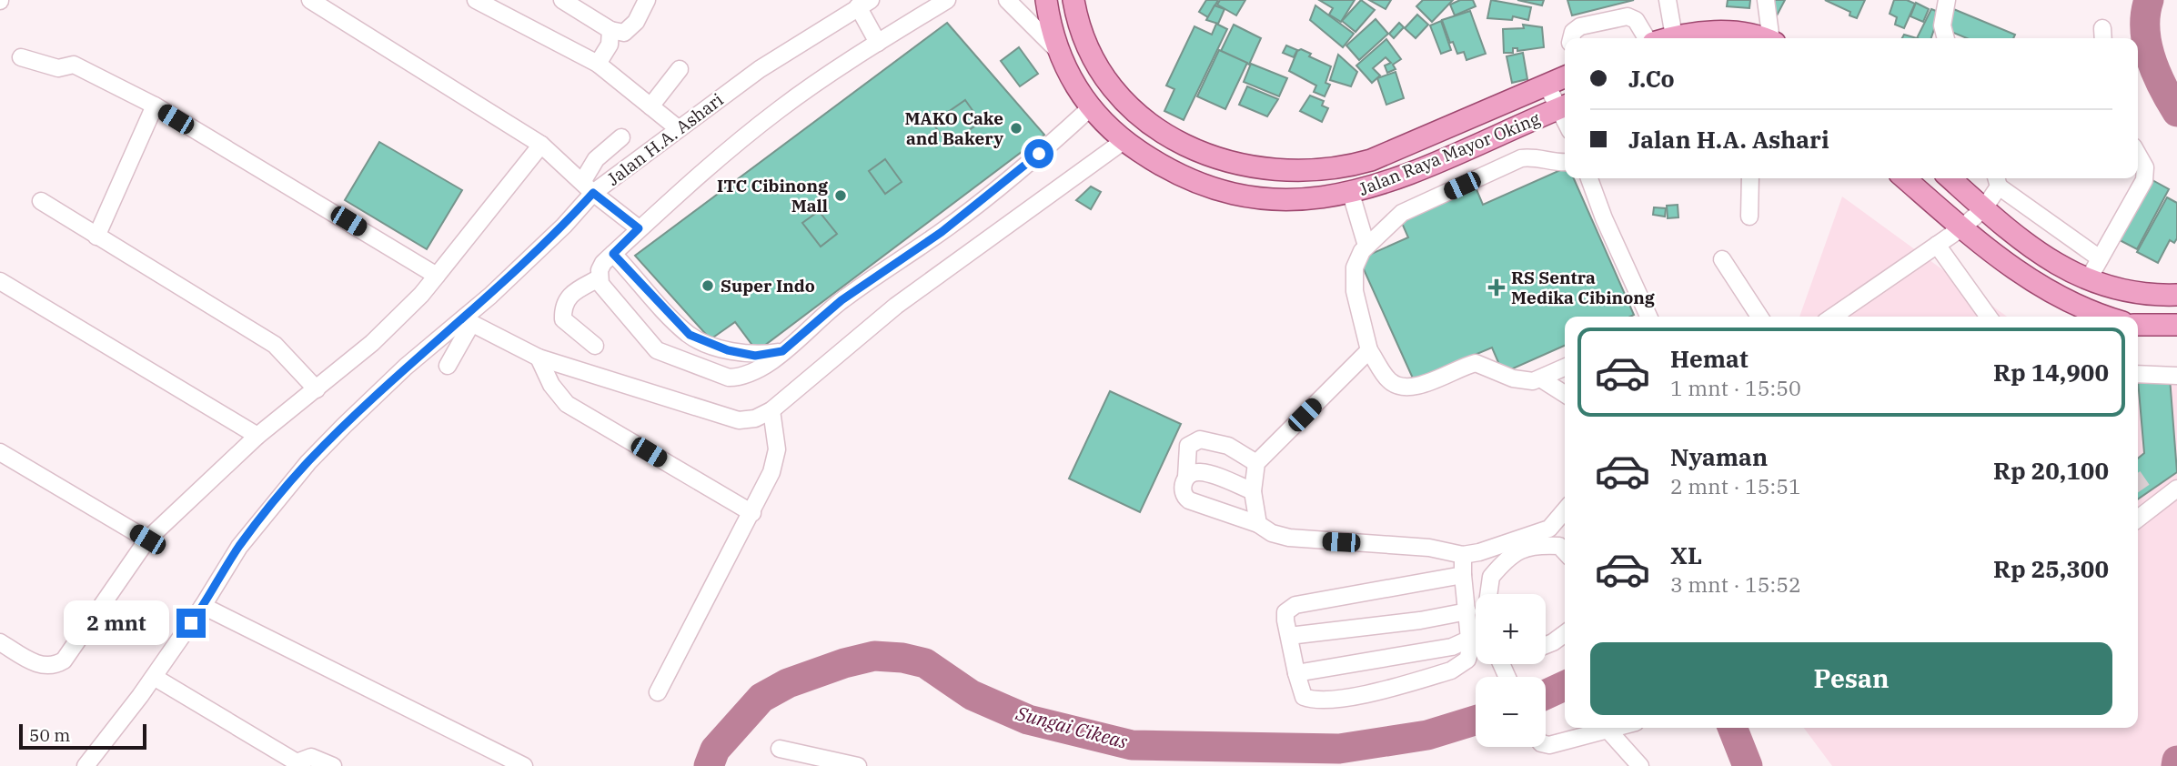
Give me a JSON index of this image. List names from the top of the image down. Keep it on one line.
{"streets":{"main road":["Jalan Raya Mayor Oking"],"street":["Jalan H.A. Ashari"]},"water":["Sungai Cikeas"],"places":{"other":["MAKO Cake and Bakery","ITC Cibinong Mall","Super Indo"],"health":["RS Sentra Medika Cibinong"]},"scale_bar":"50 m","page":{"banner":["J.Co","Jalan H.A. Ashari"],"list":[{"name":"Hemat","note":"1 mnt · 15:50","value":"Rp 14,900"},{"name":"Nyaman","note":"2 mnt · 15:51","value":"Rp 20,100"},{"name":"XL","note":"3 mnt · 15:52","value":"Rp 25,300"}],"map_buttons":["+","−"],"bubble":"2 mnt","buttons":"Pesan","scale":"50 m"}}
